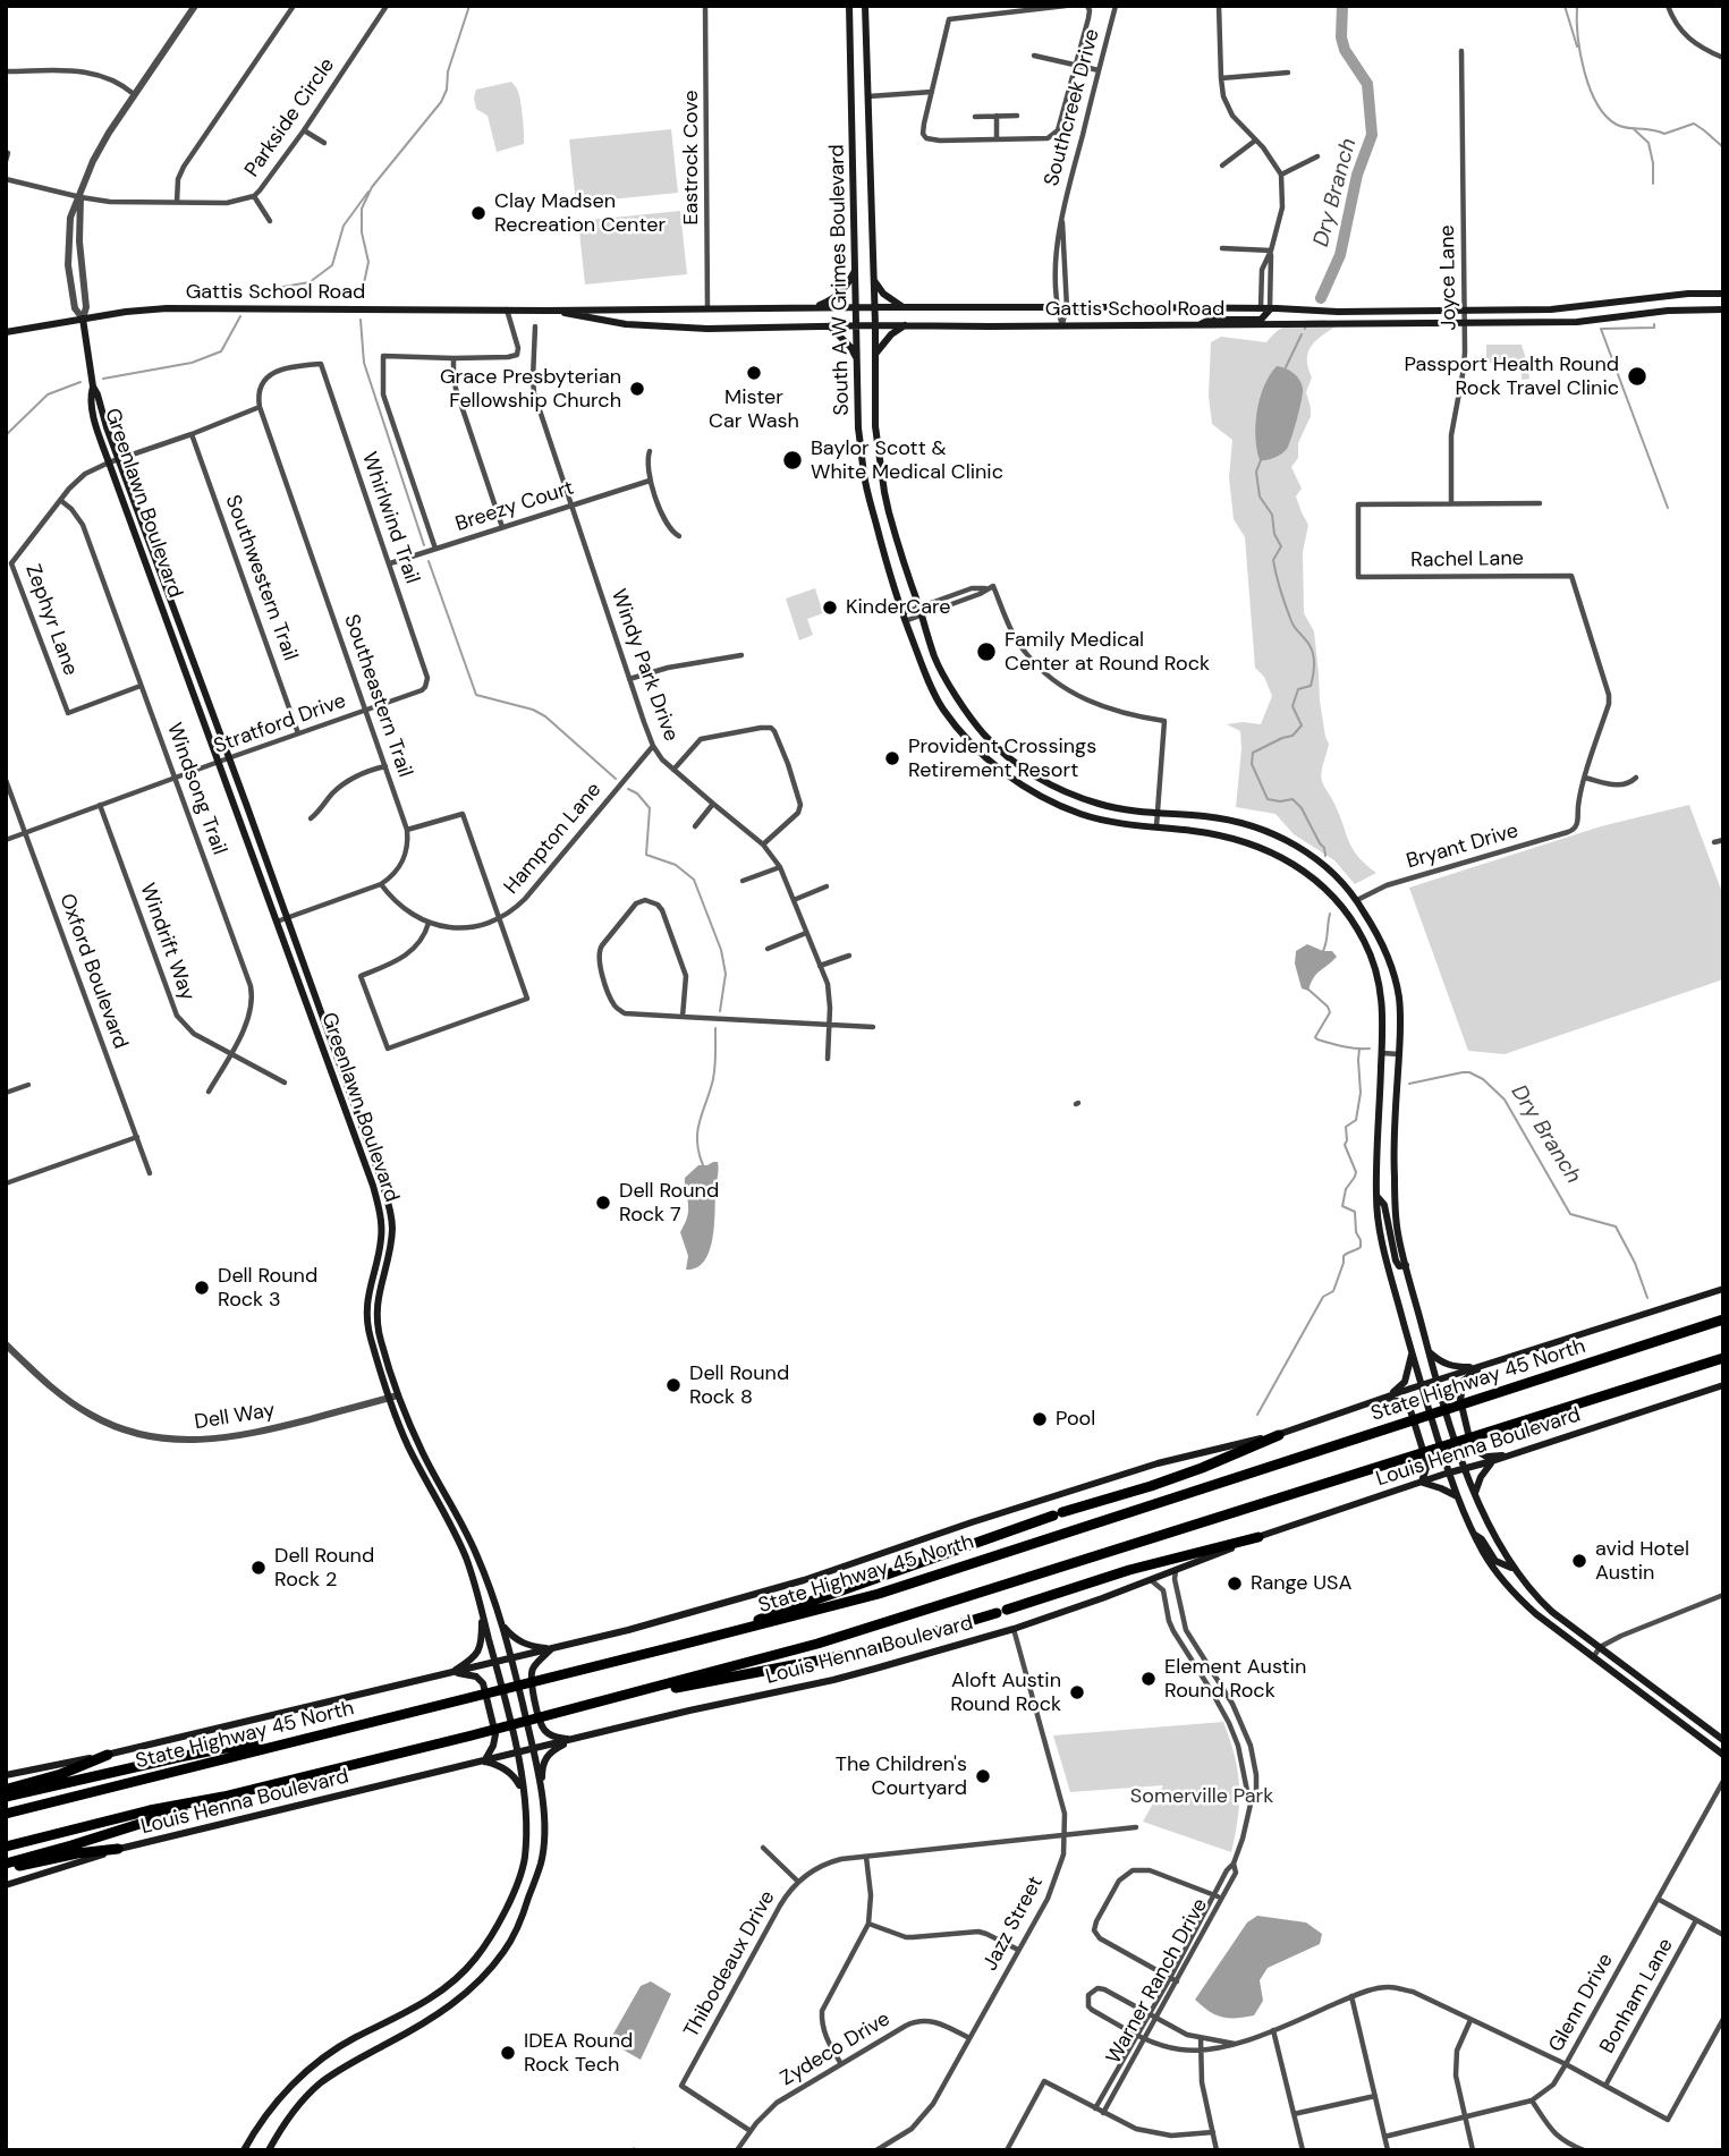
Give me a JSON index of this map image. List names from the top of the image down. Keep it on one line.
{"streets":{"highway":["State Highway 45 North"],"main road":["South A W Grimes Boulevard","Gattis School Road","Greenlawn Boulevard","Louis Henna Boulevard"],"street":["Southcreek Drive","Parkside Circle","Eastrock Cove","Joyce Lane","Breezy Court","Whirlwind Trail","Rachel Lane","Southwestern Trail","Zephyr Lane","Windy Park Drive","Southeastern Trail","Stratford Drive","Windsong Trail","Hampton Lane","Bryant Drive","Windrift Way","Oxford Boulevard","Dell Way","Jazz Street","Thibodeaux Drive","Warner Ranch Drive","Bonham Lane","Glenn Drive","Zydeco Drive"]},"crossings":[["Southcreek Drive","Gattis School Road"],["Parkside Circle","Greenlawn Boulevard"],["Eastrock Cove","Gattis School Road"],["Joyce Lane","Gattis School Road"],["Joyce Lane","Rachel Lane"],["South A W Grimes Boulevard","Gattis School Road"],["South A W Grimes Boulevard","Bryant Drive"],["South A W Grimes Boulevard","Louis Henna Boulevard"],["Gattis School Road","Greenlawn Boulevard"],["Greenlawn Boulevard","Zephyr Lane"],["Greenlawn Boulevard","Stratford Drive"],["Greenlawn Boulevard","Dell Way"],["Greenlawn Boulevard","Louis Henna Boulevard"],["Breezy Court","Whirlwind Trail"],["Breezy Court","Windy Park Drive"],["Whirlwind Trail","Zephyr Lane"],["Whirlwind Trail","Southeastern Trail"],["Whirlwind Trail","Stratford Drive"],["Rachel Lane","Bryant Drive"],["Southwestern Trail","Zephyr Lane"],["Southwestern Trail","Stratford Drive"],["Zephyr Lane","Southeastern Trail"],["Zephyr Lane","Windsong Trail"],["Windy Park Drive","Hampton Lane"],["Southeastern Trail","Stratford Drive"],["Stratford Drive","Windsong Trail"],["Stratford Drive","Windrift Way"],["Stratford Drive","Oxford Boulevard"],["Windsong Trail","Windrift Way"],["Louis Henna Boulevard","Jazz Street"],["Louis Henna Boulevard","Warner Ranch Drive"],["Jazz Street","Thibodeaux Drive"],["Jazz Street","Zydeco Drive"],["Thibodeaux Drive","Zydeco Drive"]],"water":["Dry Branch"],"parks":["Somerville Park"],"places":["Clay Madsen Recreation Center","Mister Car Wash","Passport Health Round Rock Travel Clinic","Grace Presbyterian Fellowship Church","Baylor Scott & White Medical Clinic","KinderCare","Family Medical Center at Round Rock","Provident Crossings Retirement Resort","Dell Round Rock 7","Dell Round Rock 3","Dell Round Rock 8","Pool","avid Hotel Austin","Dell Round Rock 2","Range USA","Element Austin Round Rock","Aloft Austin Round Rock","The Children's Courtyard","IDEA Round Rock Tech"]}
